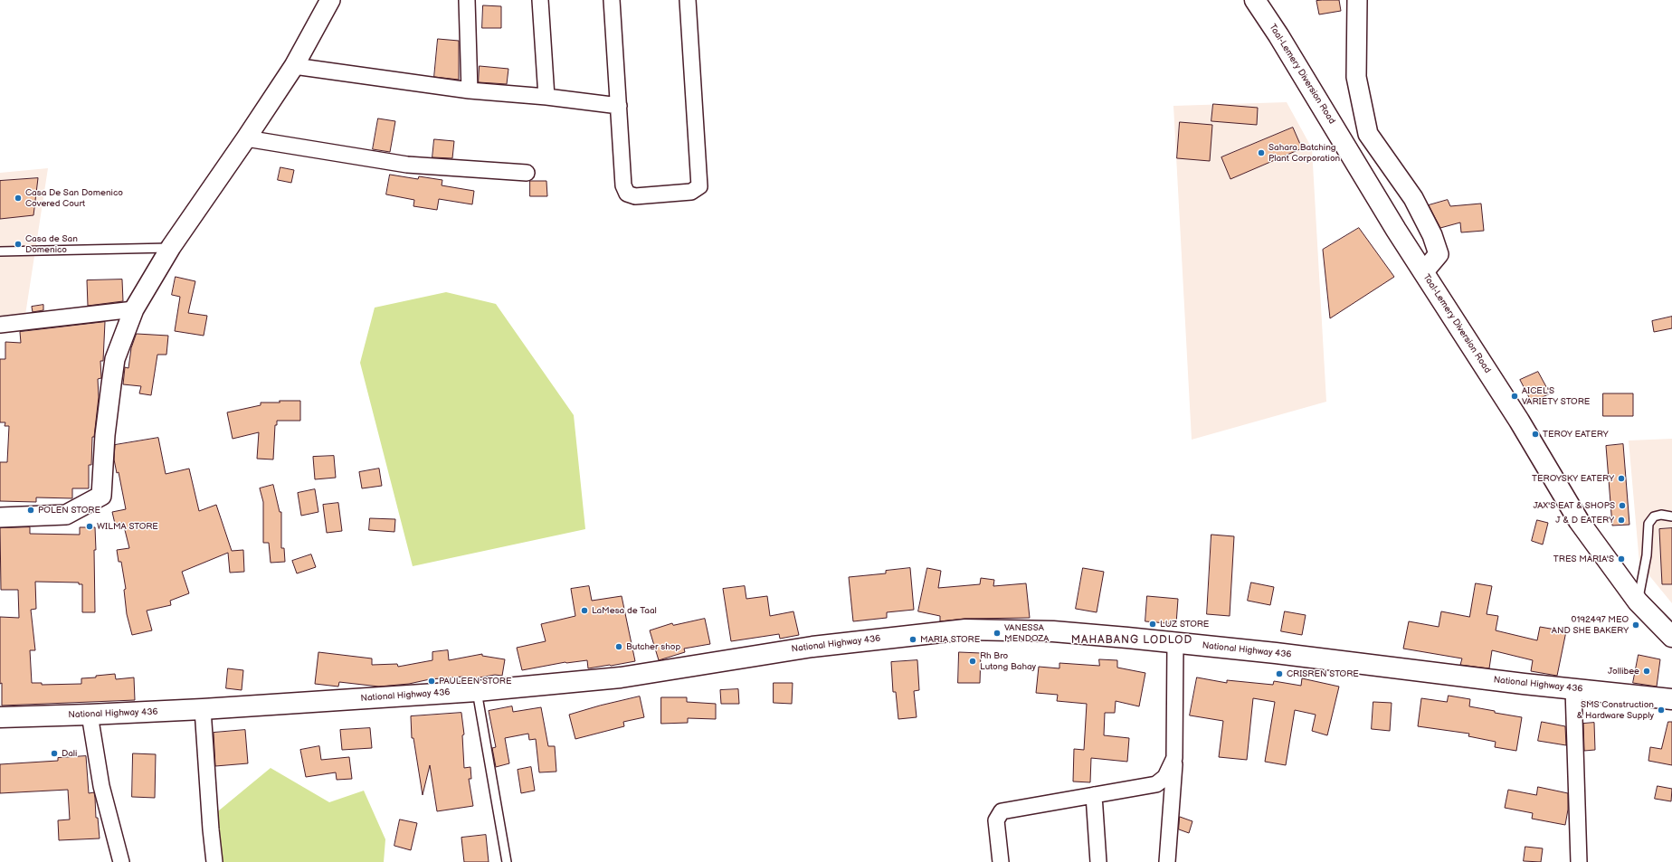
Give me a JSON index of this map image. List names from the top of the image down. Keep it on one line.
{"streets":{"main road":["Taal-Lemery Diversion Road","National Highway 436"]},"districts":["MAHABANG LODLOD"],"places":["Sahara Batching Plant Corporation","Casa De San Domenico Covered Court","Casa de San Domenico","AICEL'S VARIETY STORE","TEROY EATERY","TEROYSKY EATERY","JAX'S EAT & SHOPS","POLEN STORE","J & D EATERY","WILMA STORE","TRES MARIA'S","LaMesa de Taal","LUZ STORE","0192497 MEO AND SHE BAKERY","VANESSA MENDOZA","MARIA STORE","Butcher shop","Rh Bro Lutong Bahay","Jollibee","CRISREN STORE","PAULEEN STORE","SMS Construction & Hardware Supply","Dali"]}
